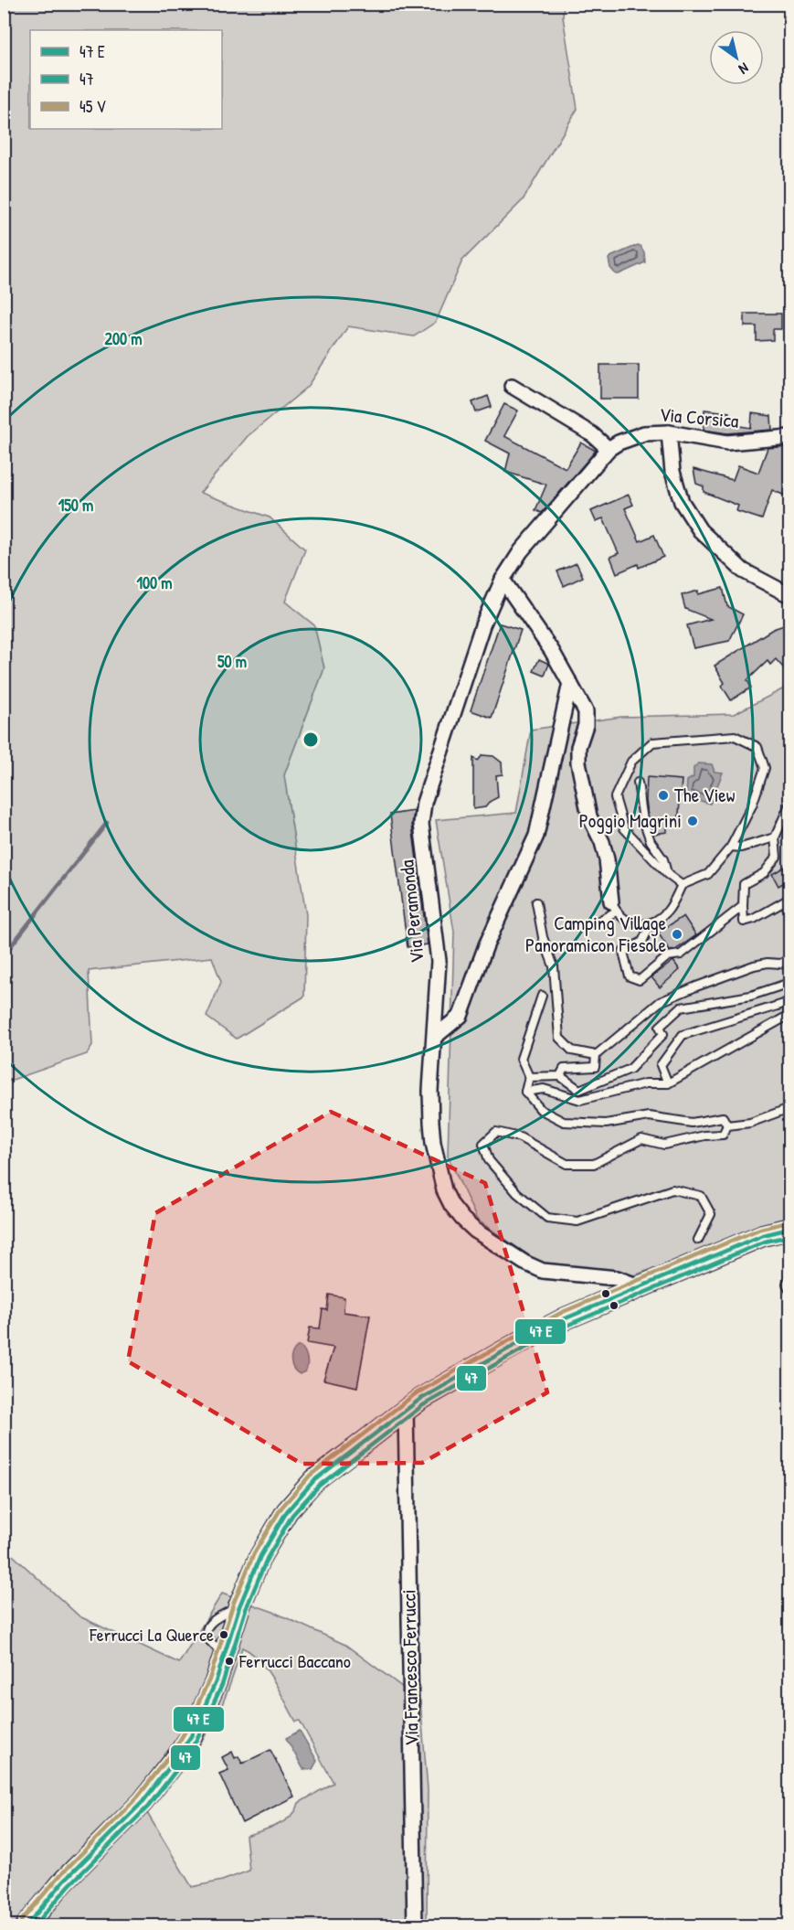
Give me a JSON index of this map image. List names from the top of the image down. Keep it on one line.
{"streets":{"street":["Via Corsica","Via Peramonda","Via Francesco Ferrucci"]},"crossings":[["Via Corsica","Via Peramonda"]],"places":["The View","Poggio Magrini","Camping Village Panoramicon Fiesole","Ferrucci La Querce","Ferrucci Baccano"],"lines":["transit line 47"],"legend":["47 E","47","45 V"],"north":"bottom right","rings":["200 m","150 m","100 m","50 m"]}
